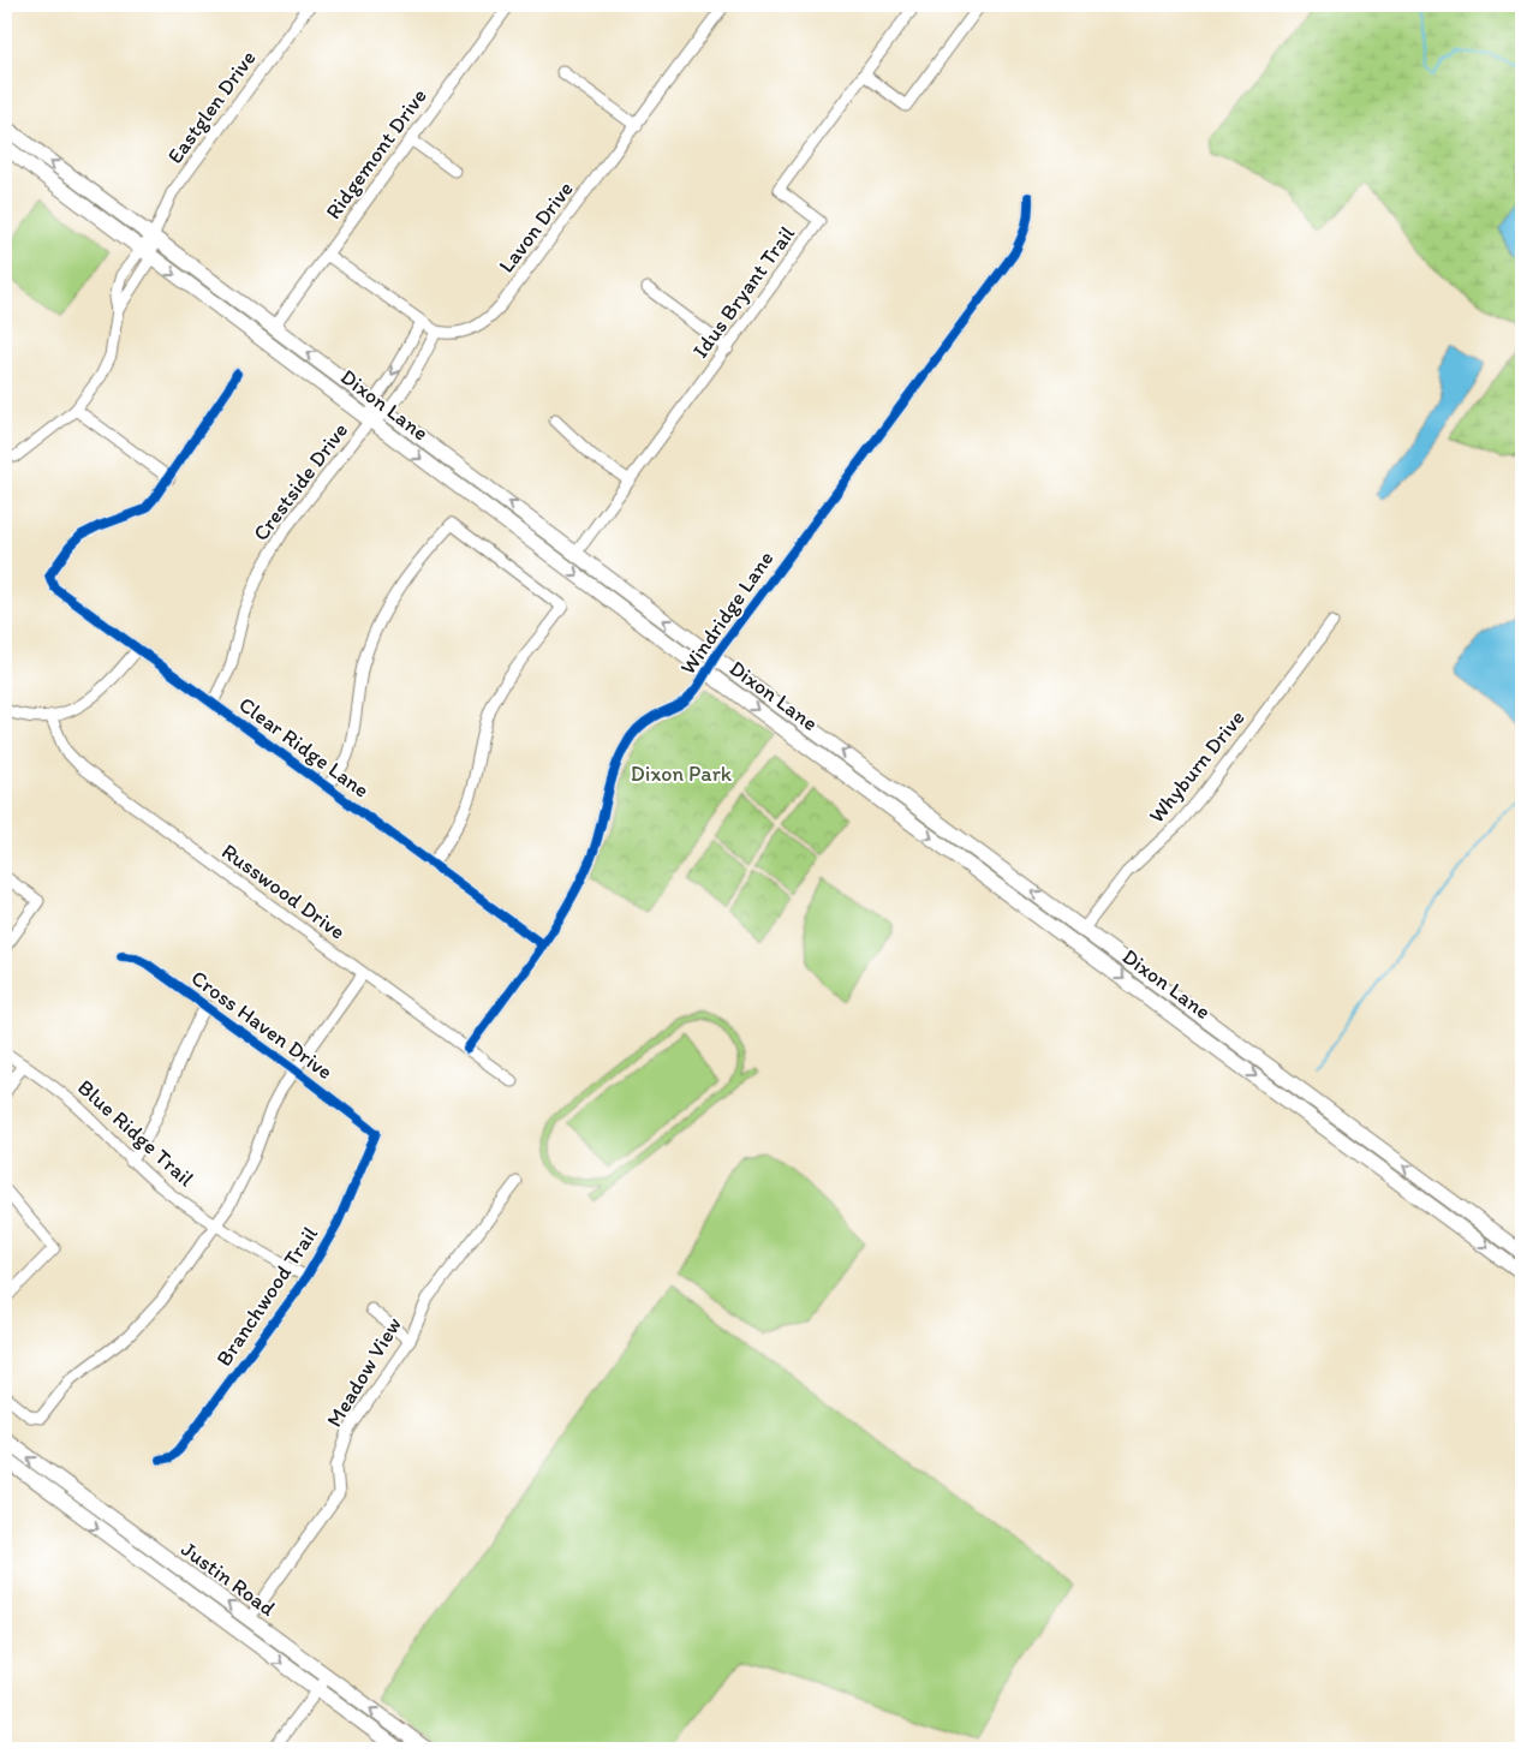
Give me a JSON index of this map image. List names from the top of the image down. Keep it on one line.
{"streets":{"main road":["Dixon Lane","Justin Road"],"street":["Eastglen Drive","Ridgemont Drive","Lavon Drive","Idus Bryant Trail","Crestside Drive","Windridge Lane","Clear Ridge Lane","Whyburn Drive","Russwood Drive","Cross Haven Drive","Blue Ridge Trail","Branchwood Trail","Meadow View"]},"crossings":[["Eastglen Drive","Dixon Lane"],["Ridgemont Drive","Dixon Lane"],["Idus Bryant Trail","Dixon Lane"],["Dixon Lane","Crestside Drive"],["Dixon Lane","Windridge Lane"],["Dixon Lane","Whyburn Drive"],["Crestside Drive","Clear Ridge Lane"],["Windridge Lane","Clear Ridge Lane"],["Windridge Lane","Russwood Drive"],["Cross Haven Drive","Branchwood Trail"],["Blue Ridge Trail","Branchwood Trail"],["Meadow View","Justin Road"]],"parks":["Dixon Park"]}
